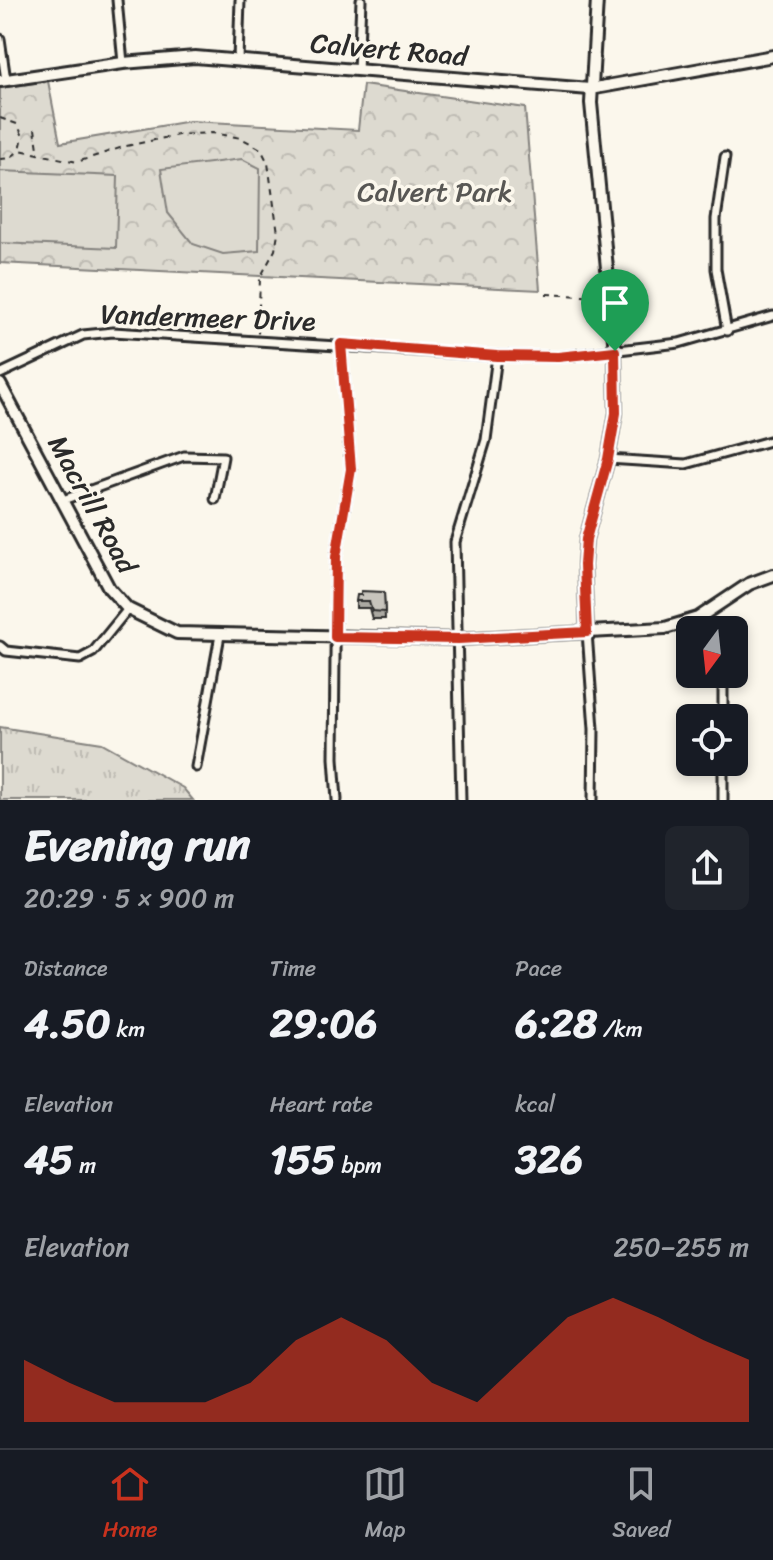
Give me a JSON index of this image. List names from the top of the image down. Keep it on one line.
{"streets":{"street":["Calvert Road","Vandermeer Drive","Macrill Road"]},"parks":["Calvert Park"],"north":"bottom","page":{"heading":["Evening run","20:29 · 5 × 900 m"],"stats":[["Distance","4.50 km"],["Time","29:06"],["Pace","6:28 /km"],["Elevation","45 m"],["Heart rate","155 bpm"],["kcal","326"]],"chart":["Elevation","250–255 m"],"tabs":["Home","Map","Saved"]}}
